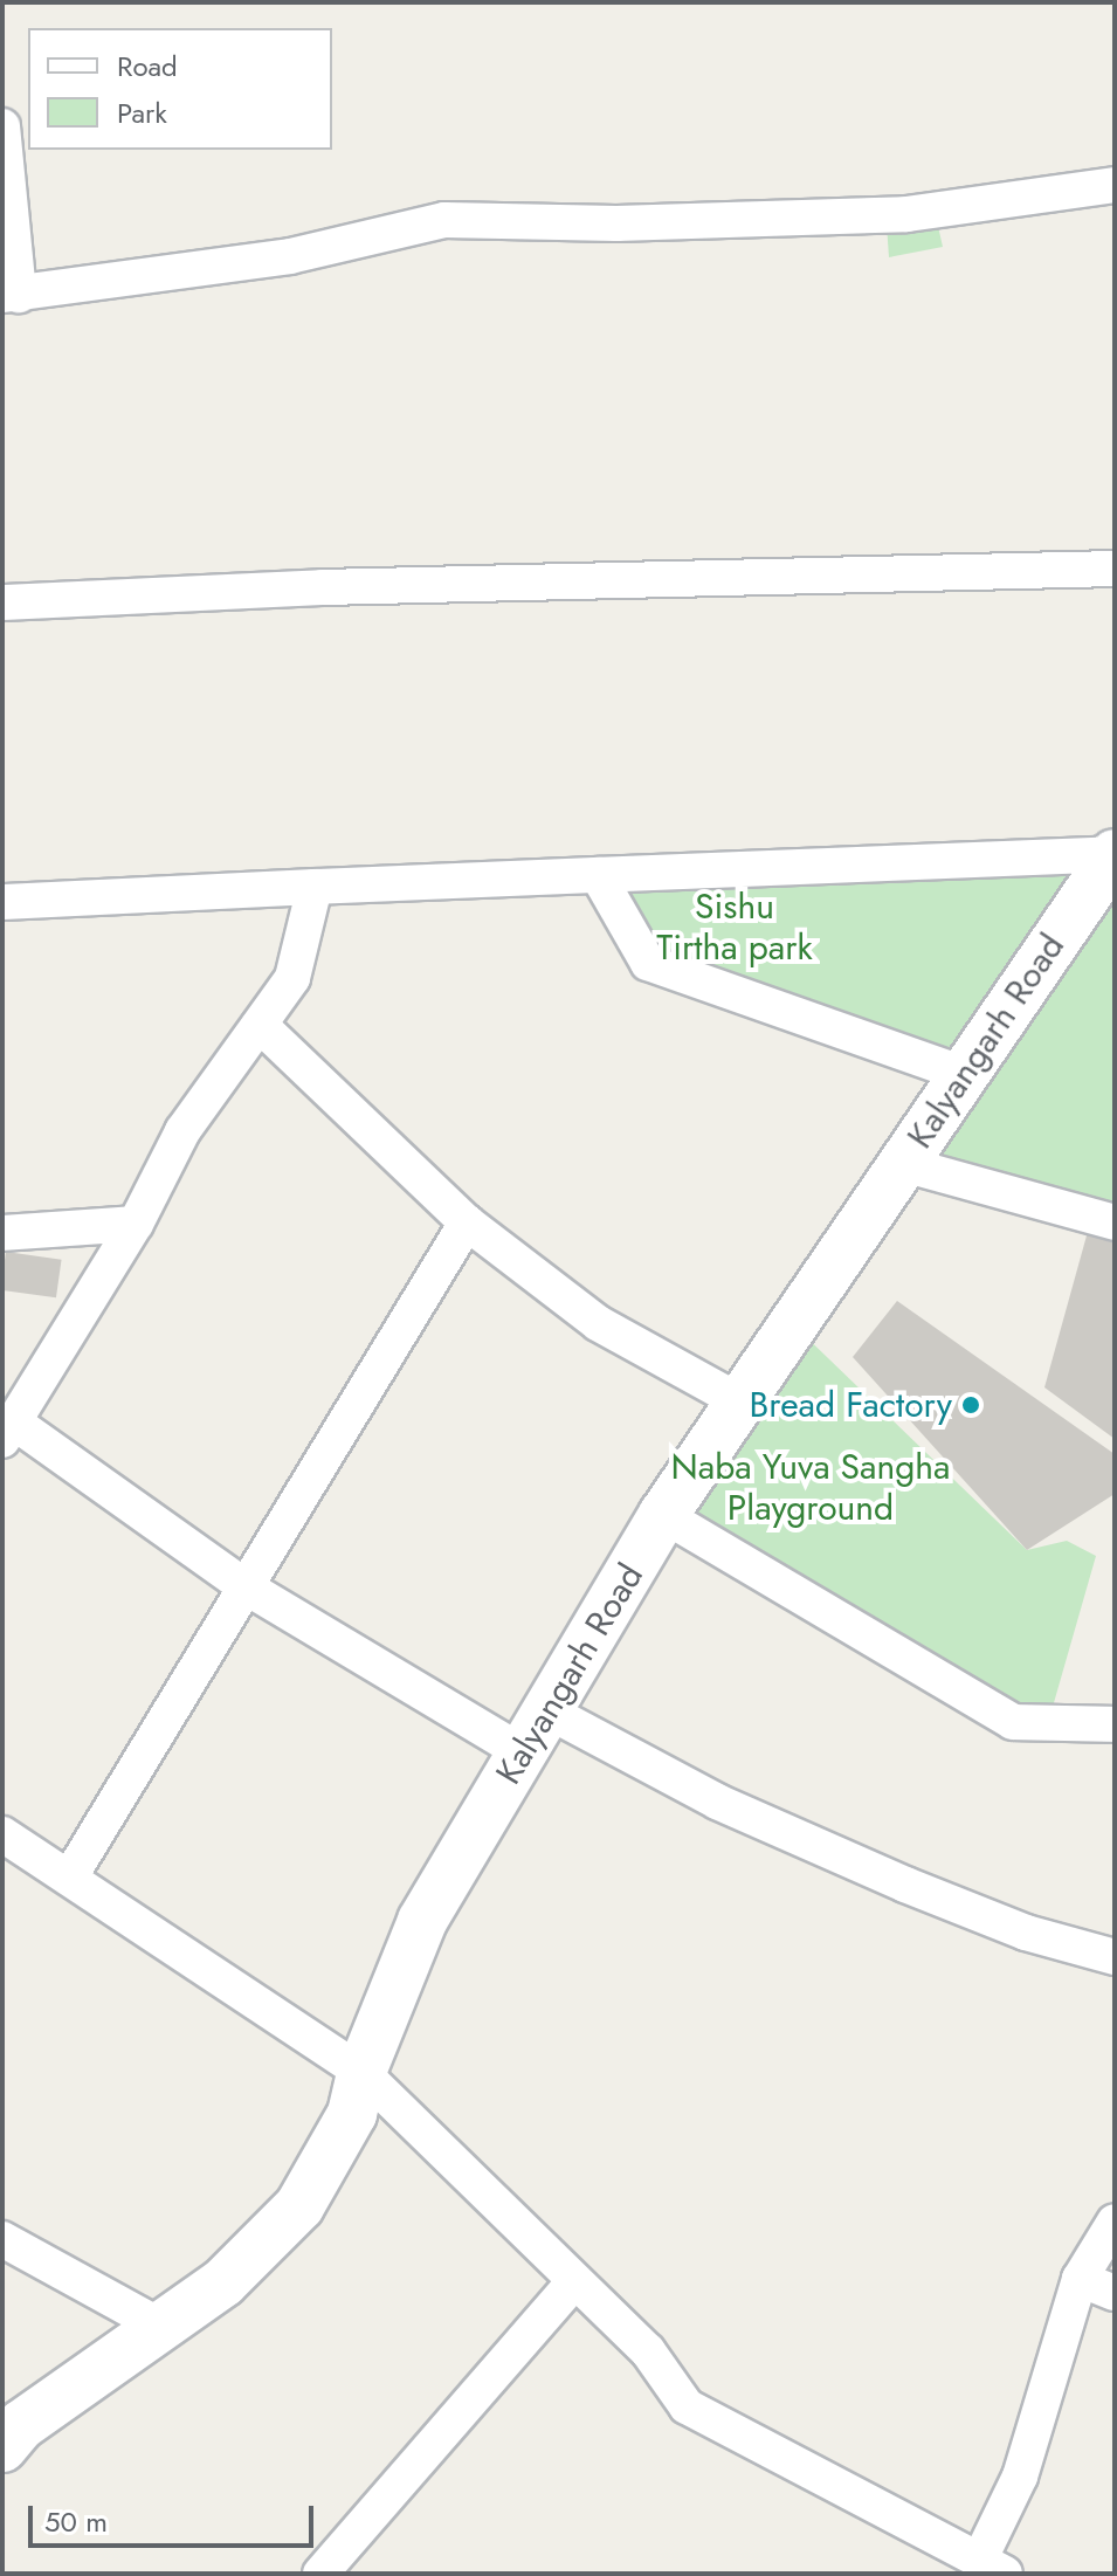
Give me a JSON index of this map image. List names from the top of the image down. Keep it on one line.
{"streets":{"main road":["Kalyangarh Road"]},"parks":["Sishu Tirtha park","Naba Yuva Sangha Playground"],"places":["Bread Factory"],"legend":["Road","Park"],"scale_bar":"50 m"}
